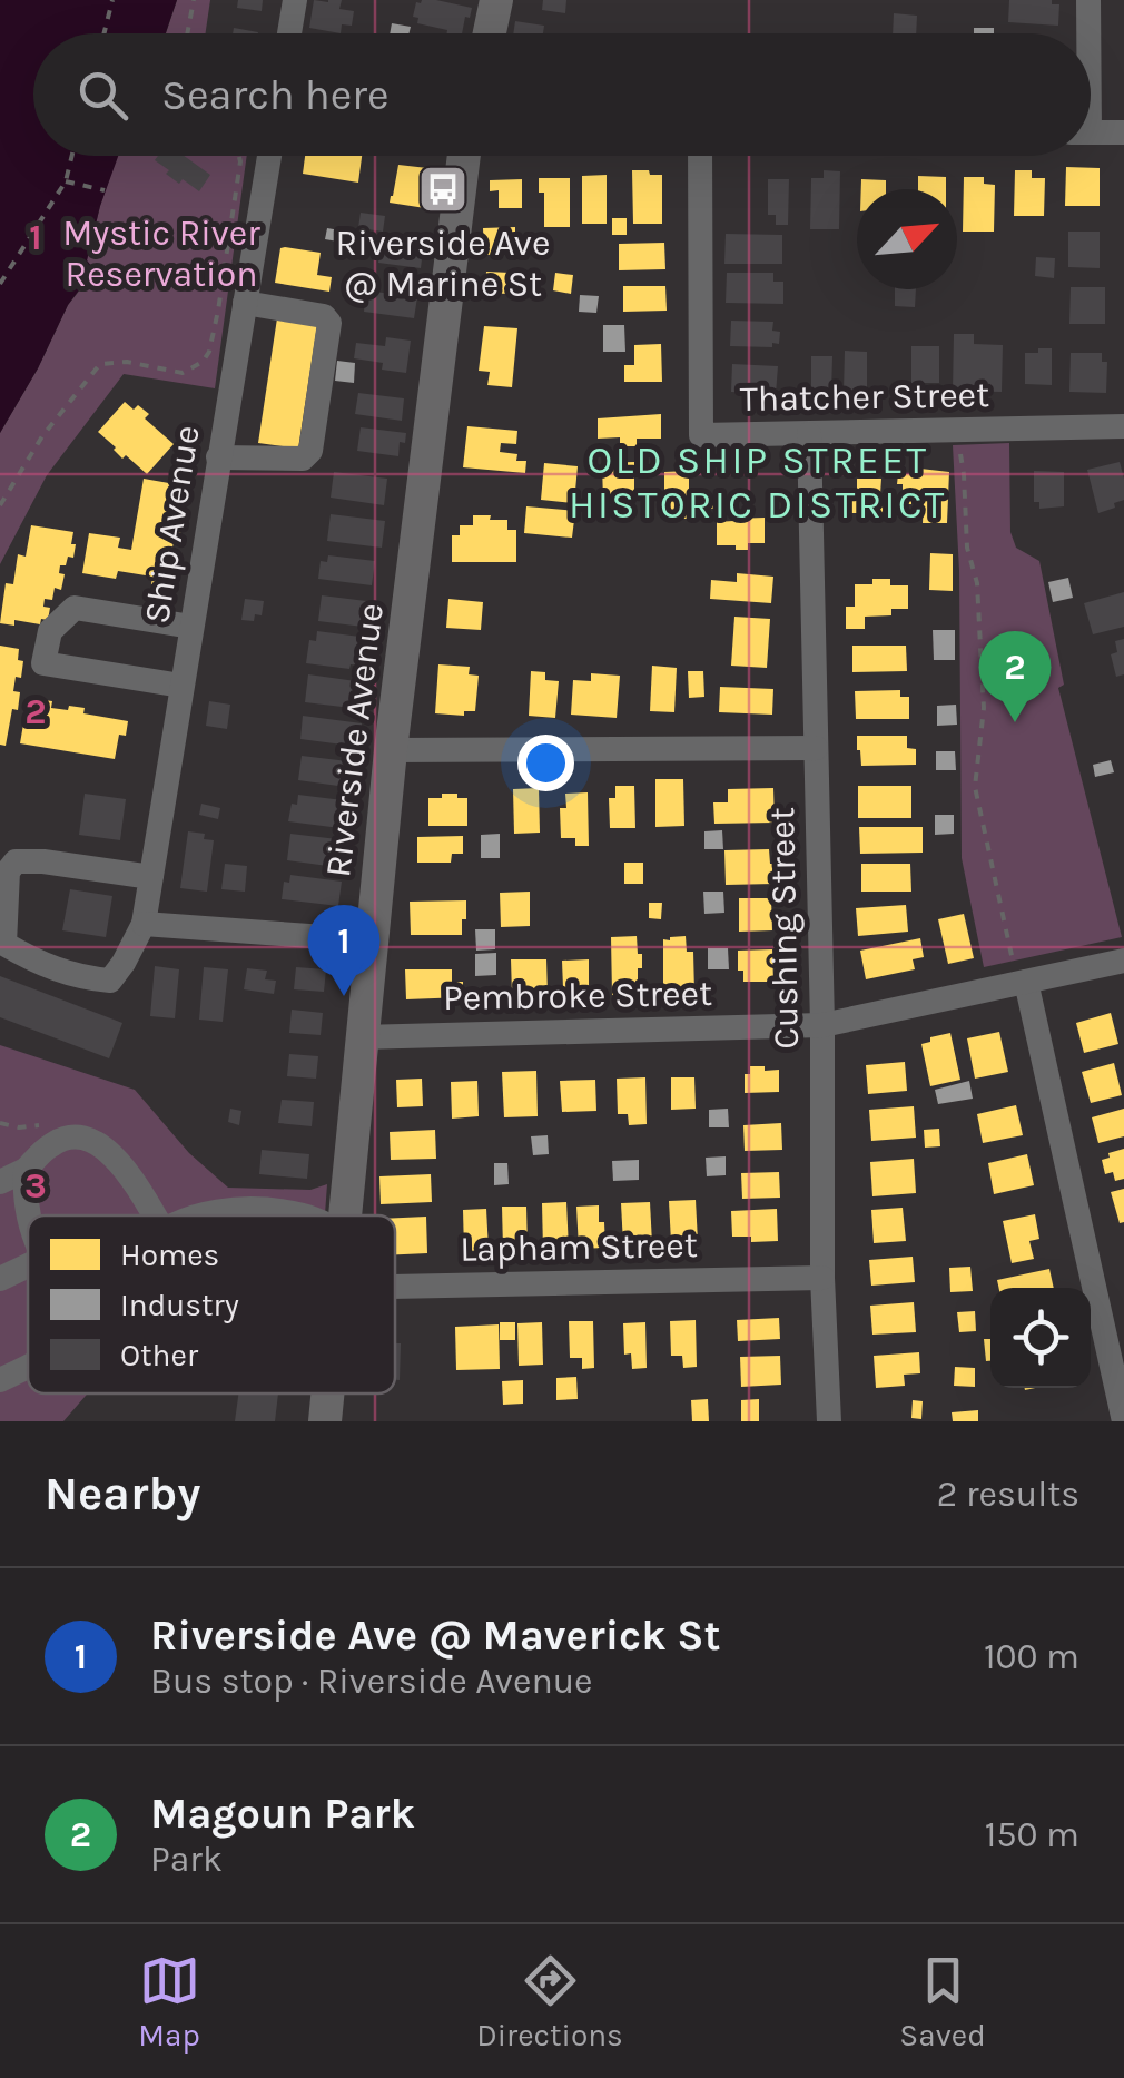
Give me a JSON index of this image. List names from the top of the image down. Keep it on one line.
{"streets":{"main road":["Riverside Avenue"],"street":["Thatcher Street","Ship Avenue","Cushing Street","Pembroke Street","Lapham Street"]},"crossings":[["Thatcher Street","Cushing Street"],["Riverside Avenue","Pembroke Street"],["Cushing Street","Pembroke Street"],["Cushing Street","Lapham Street"]],"districts":["OLD SHIP STREET HISTORIC DISTRICT"],"parks":["Mystic River Reservation"],"places":{"bus stop":["Riverside Ave @ Marine St"]},"legend":["Homes","Industry","Other"],"north":"top right","page":{"search":"Search here","pins":["2","1"],"heading":["Nearby","2 results"],"list":[{"mark":"1","name":"Riverside Ave @ Maverick St","note":"Bus stop · Riverside Avenue","value":"100 m"},{"mark":"2","name":"Magoun Park","note":"Park","value":"150 m"}],"nav":["Map","Directions","Saved"]},"grid":{"rows":["1","2","3"]}}
